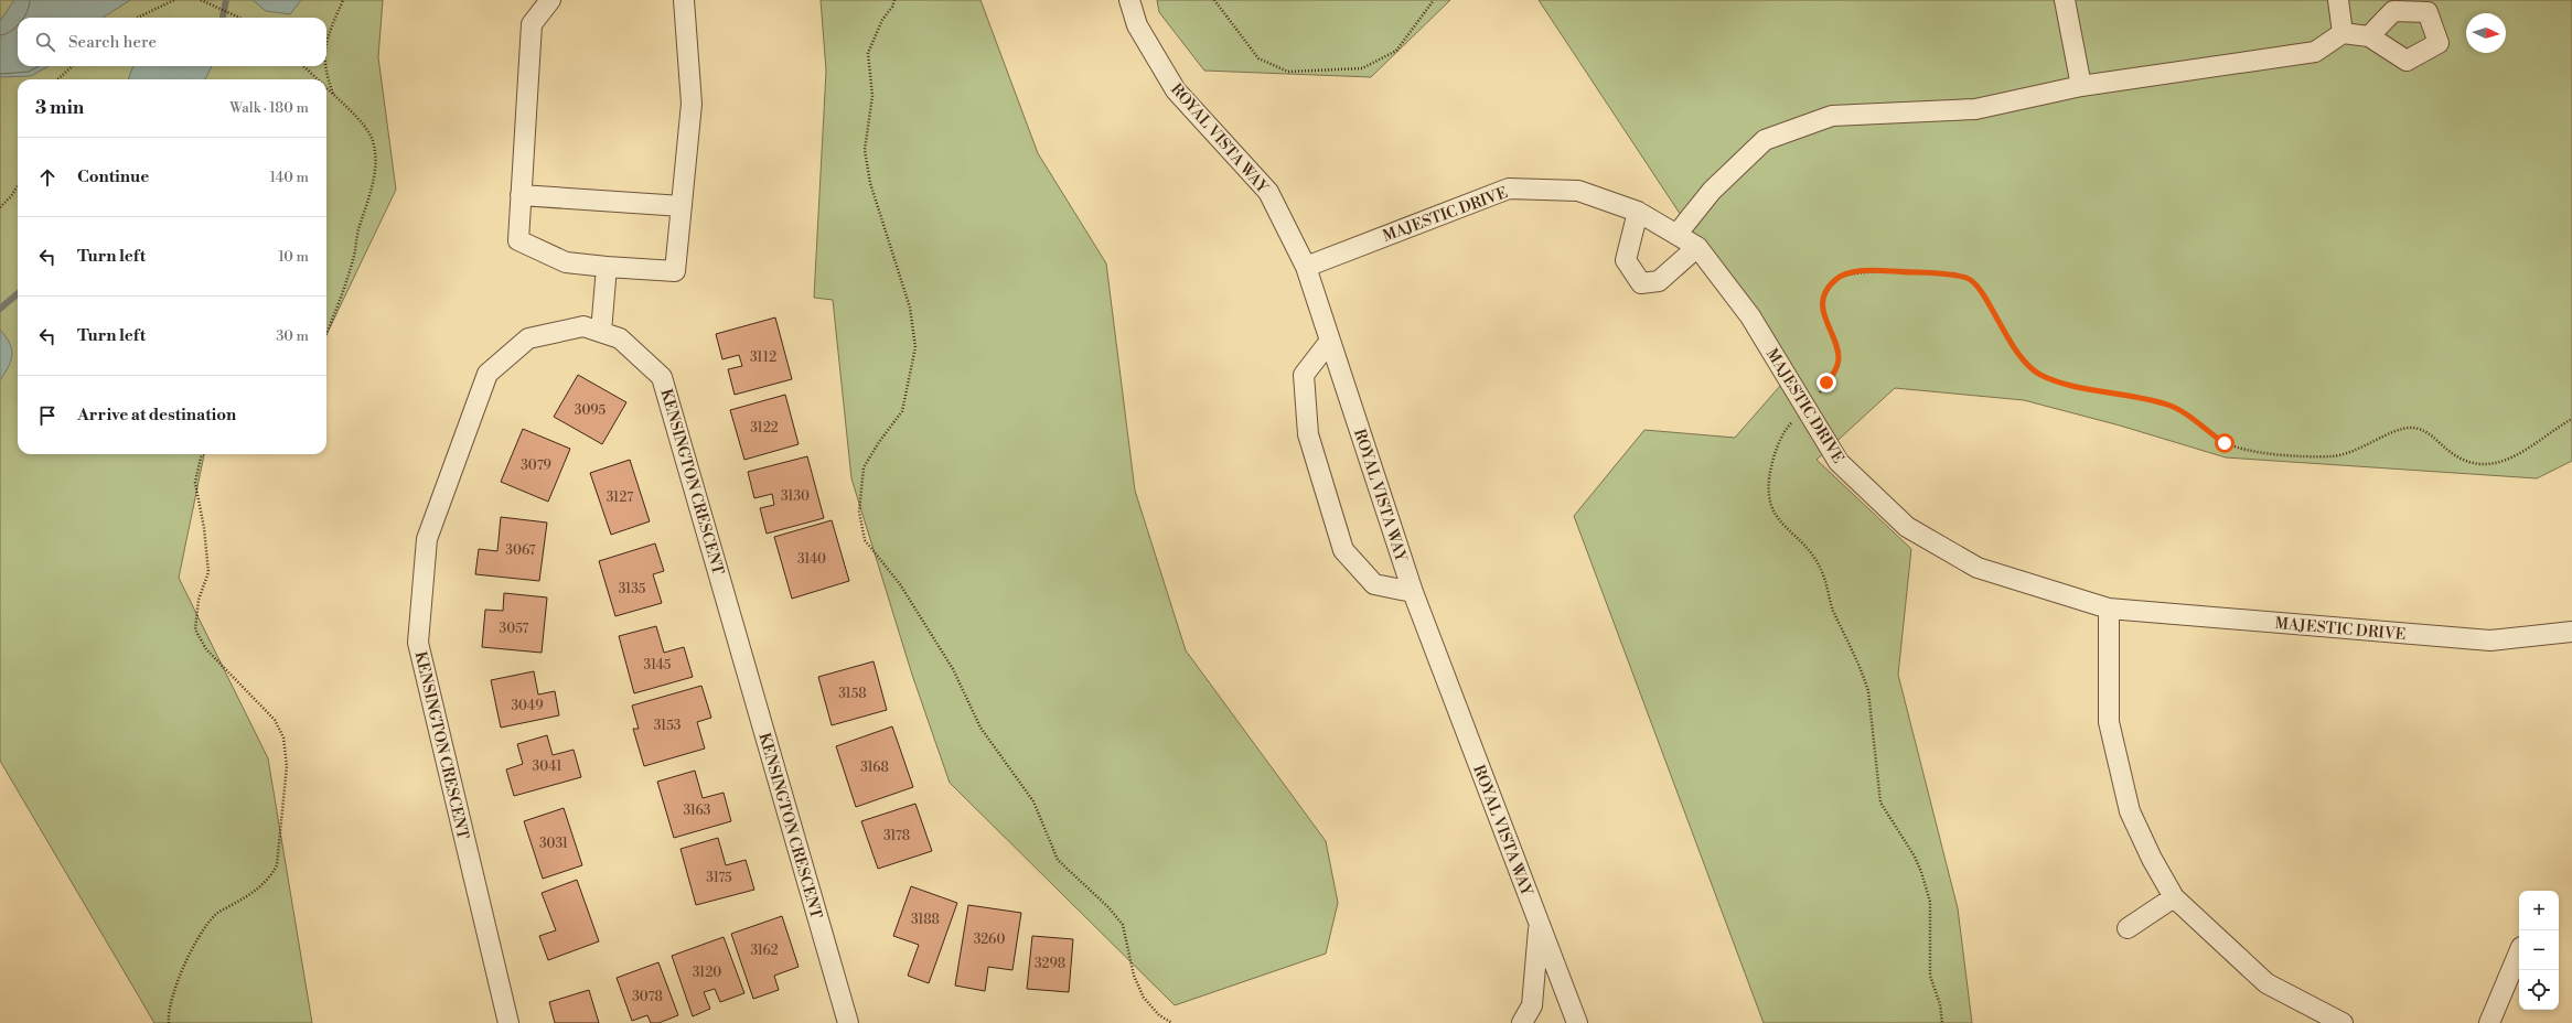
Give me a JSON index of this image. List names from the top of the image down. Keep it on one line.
{"streets":{"street":["ROYAL VISTA WAY","MAJESTIC DRIVE","KENSINGTON CRESCENT"]},"crossings":[["ROYAL VISTA WAY","MAJESTIC DRIVE"]],"house_numbers":["3112","3095","3122","3079","3130","3127","3067","3140","3135","3057","3145","3158","3049","3153","3041","3168","3163","3178","3031","3175","3188","3260","3162","3298","3120","3078"],"north":"right","page":{"search":"Search here","heading":["3 min","Walk · 180 m"],"list":[["Continue","140 m"],["Turn left","10 m"],["Turn left","30 m"],"Arrive at destination"],"map_buttons":["+","−"]}}
